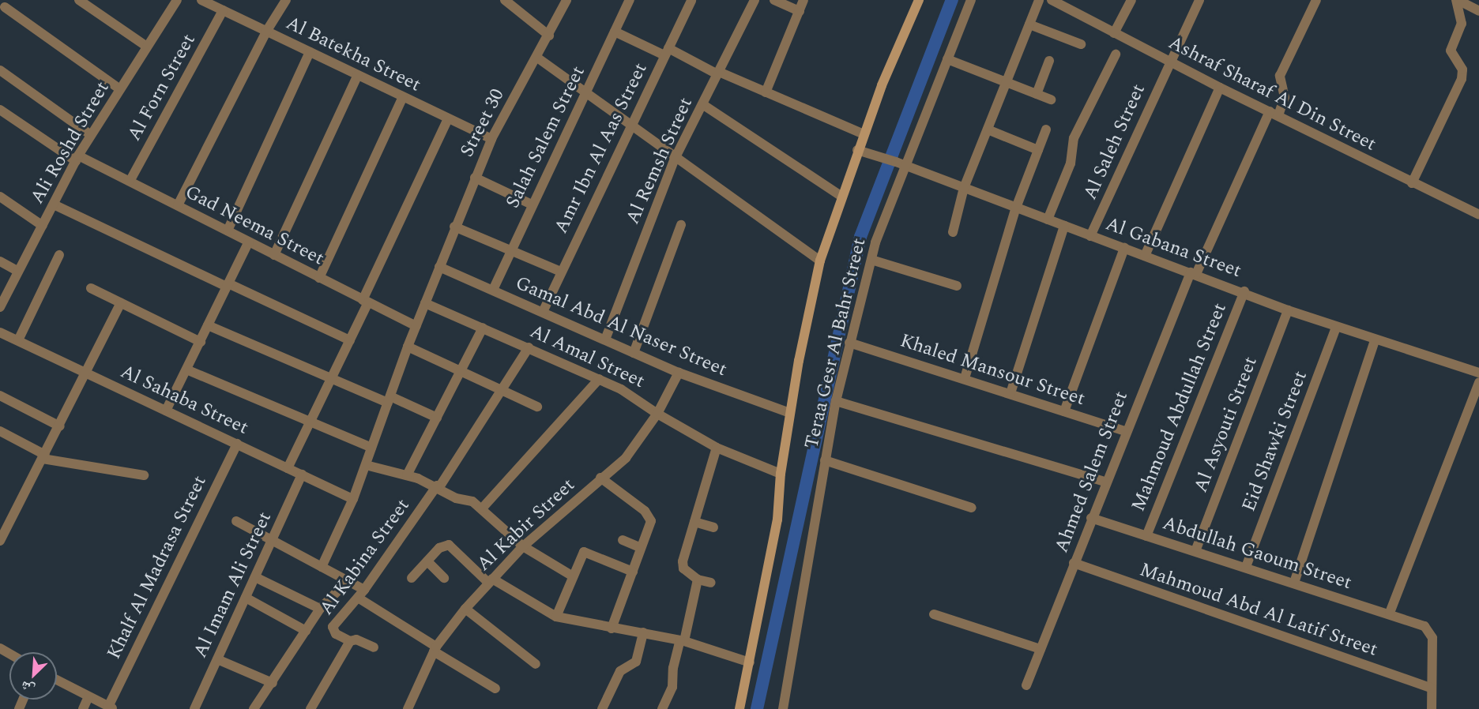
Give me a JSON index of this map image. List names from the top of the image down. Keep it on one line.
{"streets":{"street":["Al Batekha Street","Al Forn Street","Ashraf Sharaf Al Din Street","Street 30","Salah Salem Street","Al Saleh Street","Ali Roshd Street","Amr Ibn Al Aas Street","Al Remsh Street","Gad Neema Street","Al Gabana Street","Gamal Abd Al Naser Street","Teraa Gesr Al Bahr Street","Al Amal Street","Khaled Mansour Street","Al Sahaba Street","Mahmoud Abdullah Street","Al Asyouti Street","Eid Shawki Street","Ahmed Salem Street","Al Kabir Street","Abdullah Gaoum Street","Al Kabina Street","Khalf Al Madrasa Street","Al Imam Ali Street","Mahmoud Abd Al Latif Street"]},"crossings":[["Al Batekha Street","Al Forn Street"],["Al Batekha Street","Street 30"],["Al Forn Street","Gad Neema Street"],["Ashraf Sharaf Al Din Street","Al Saleh Street"],["Ashraf Sharaf Al Din Street","Ahmed Salem Street"],["Street 30","Gad Neema Street"],["Street 30","Gamal Abd Al Naser Street"],["Street 30","Al Amal Street"],["Street 30","Al Sahaba Street"],["Salah Salem Street","Gamal Abd Al Naser Street"],["Al Saleh Street","Al Gabana Street"],["Ali Roshd Street","Gad Neema Street"],["Amr Ibn Al Aas Street","Gamal Abd Al Naser Street"],["Al Remsh Street","Gamal Abd Al Naser Street"],["Al Gabana Street","Teraa Gesr Al Bahr Street"],["Al Gabana Street","Mahmoud Abdullah Street"],["Al Gabana Street","Al Asyouti Street"],["Al Gabana Street","Eid Shawki Street"],["Al Gabana Street","Ahmed Salem Street"],["Gamal Abd Al Naser Street","Teraa Gesr Al Bahr Street"],["Gamal Abd Al Naser Street","Al Kabir Street"],["Teraa Gesr Al Bahr Street","Al Amal Street"],["Teraa Gesr Al Bahr Street","Khaled Mansour Street"],["Al Amal Street","Al Kabir Street"],["Al Amal Street","Al Kabina Street"],["Khaled Mansour Street","Ahmed Salem Street"],["Al Sahaba Street","Khalf Al Madrasa Street"],["Al Sahaba Street","Al Imam Ali Street"],["Mahmoud Abdullah Street","Abdullah Gaoum Street"],["Al Asyouti Street","Abdullah Gaoum Street"],["Eid Shawki Street","Abdullah Gaoum Street"],["Ahmed Salem Street","Abdullah Gaoum Street"],["Ahmed Salem Street","Mahmoud Abd Al Latif Street"],["Abdullah Gaoum Street","Mahmoud Abd Al Latif Street"]],"north":"bottom left"}
